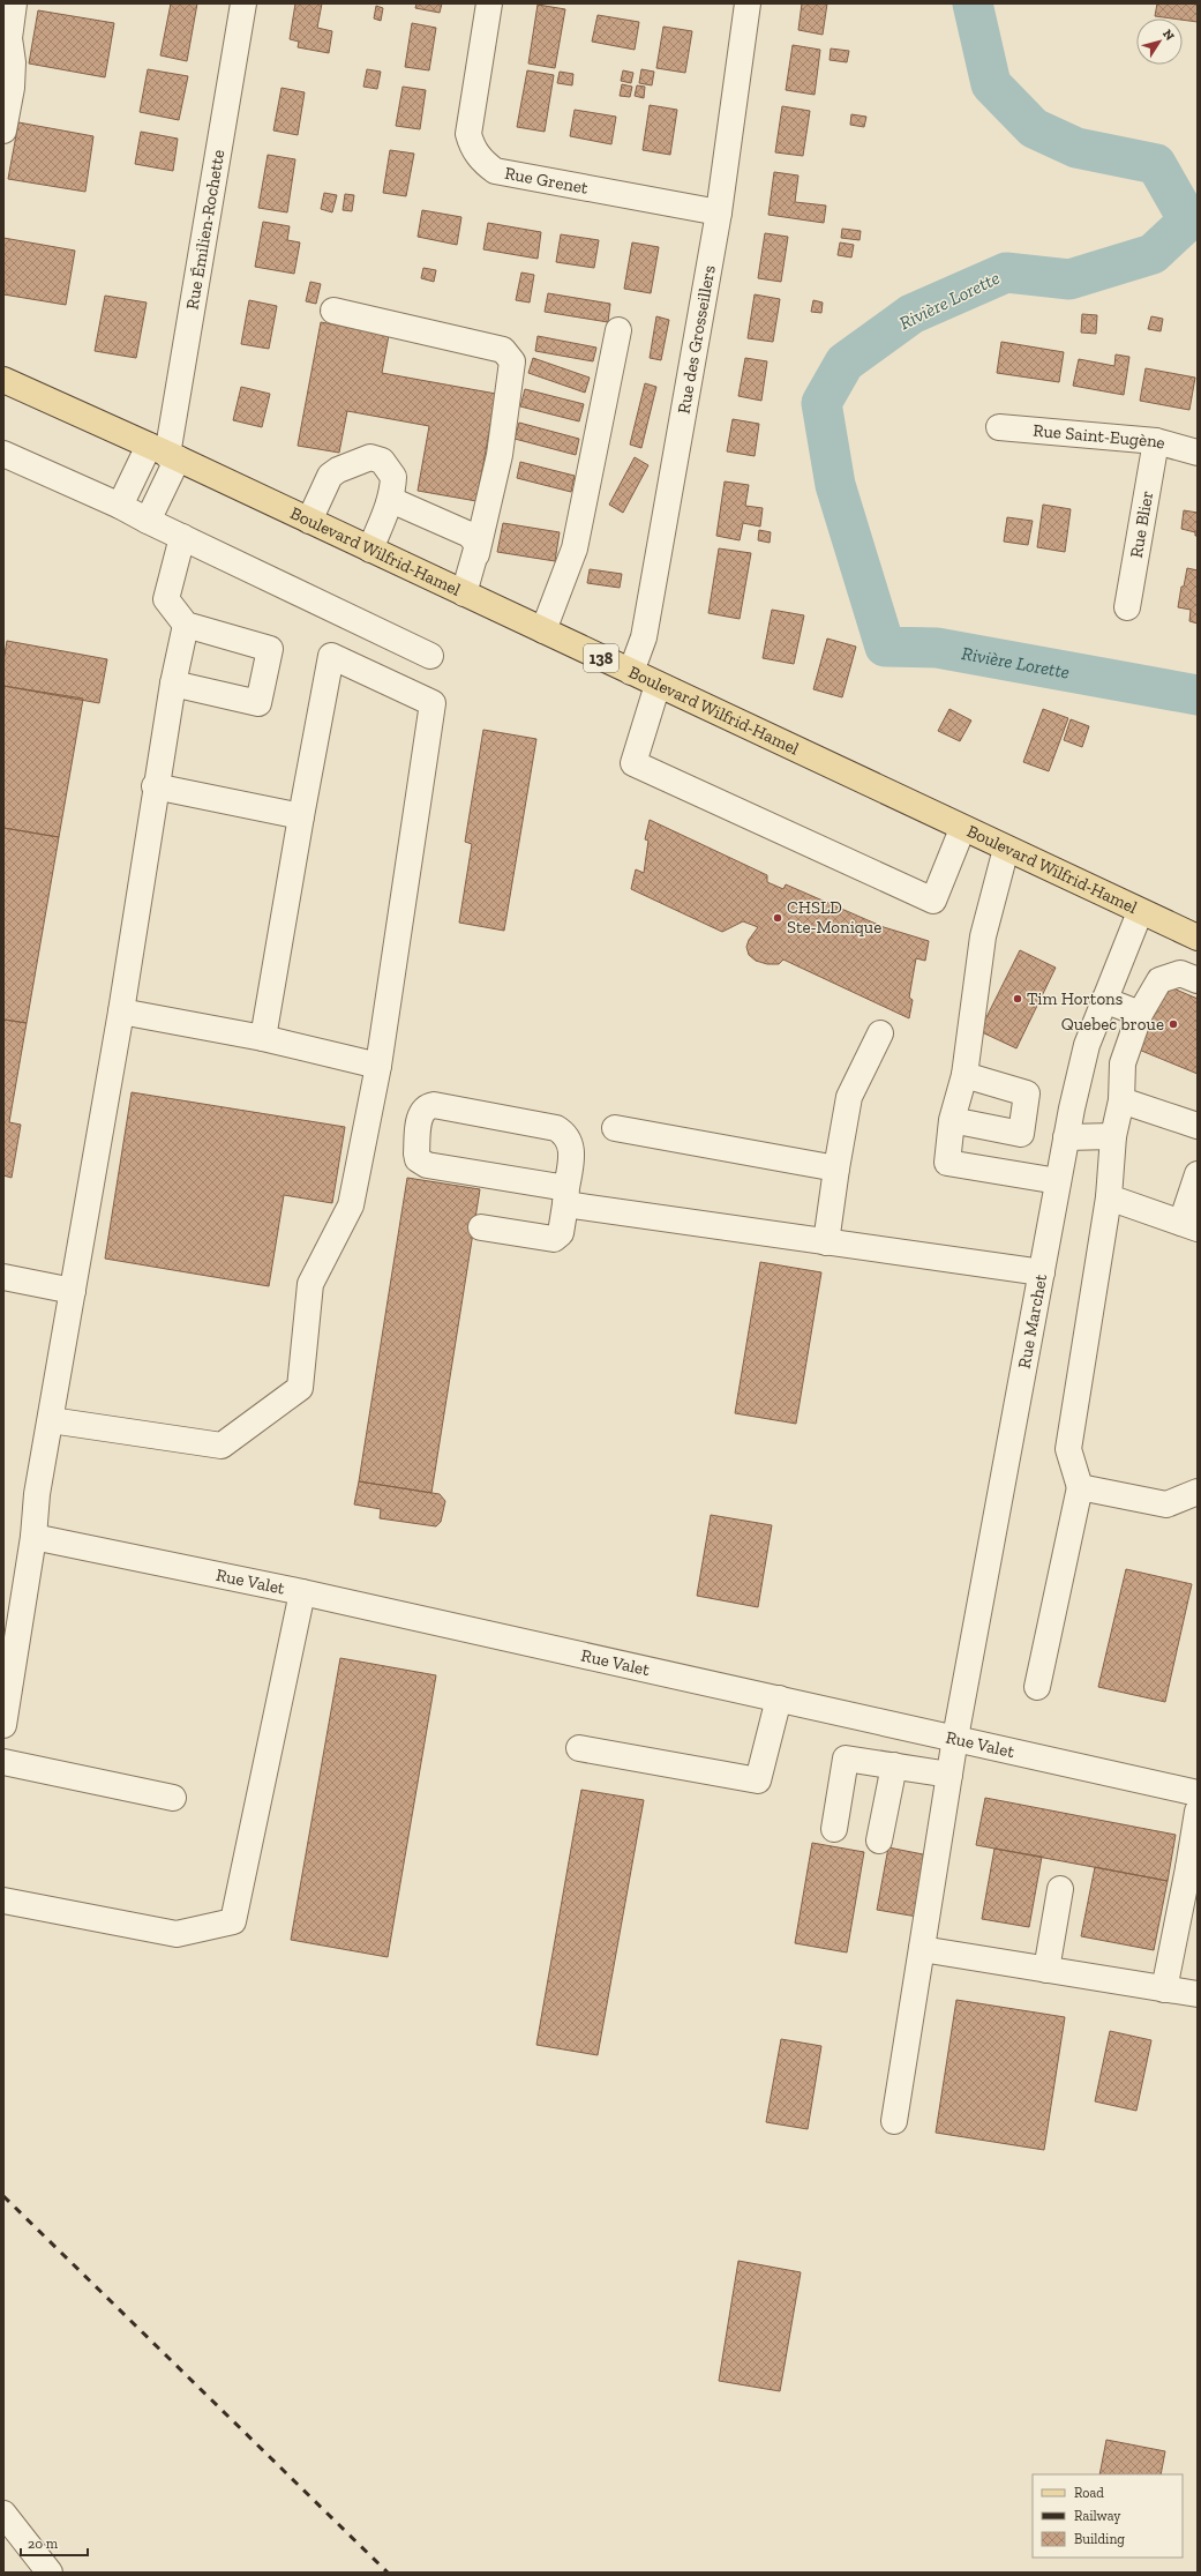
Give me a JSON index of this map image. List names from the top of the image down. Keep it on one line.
{"streets":{"main road":["Boulevard Wilfrid-Hamel","138"],"street":["Rue Grenet","Rue Émilien-Rochette","Rue des Grosseillers","Rue Saint-Eugène","Rue Blier","Rue Marchet","Rue Valet"]},"crossings":[["Rue Grenet","Rue des Grosseillers"],["Rue Émilien-Rochette","Boulevard Wilfrid-Hamel"],["Rue des Grosseillers","Boulevard Wilfrid-Hamel"],["Rue Saint-Eugène","Rue Blier"],["Boulevard Wilfrid-Hamel","Rue Marchet"],["Rue Marchet","Rue Valet"]],"water":["Rivière Lorette"],"places":["CHSLD Ste-Monique","Tim Hortons","Quebec broue"],"legend":["Road","Railway","Building"],"scale_bar":"20 m","north":"top right"}
